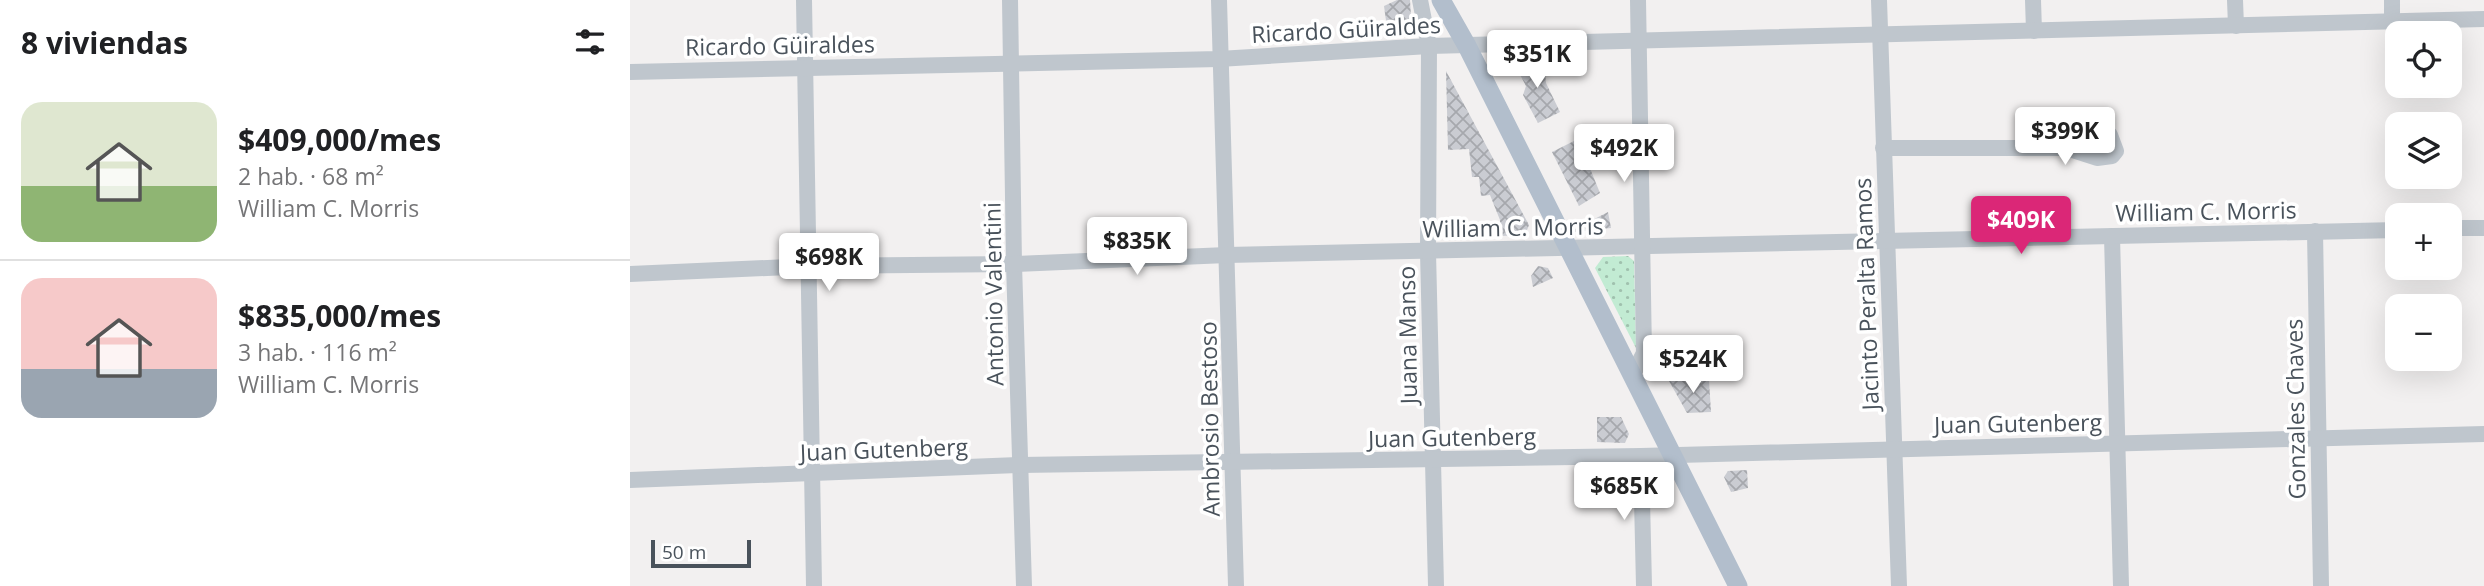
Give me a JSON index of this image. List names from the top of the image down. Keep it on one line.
{"streets":{"street":["Ricardo Güiraldes","William C. Morris","Antonio Valentini","Jacinto Peralta Ramos","Juana Manso","Gonzales Chaves","Ambrosio Bestoso","Juan Gutenberg"]},"crossings":[["Ricardo Güiraldes","Antonio Valentini"],["Ricardo Güiraldes","Jacinto Peralta Ramos"],["Ricardo Güiraldes","Juana Manso"],["Ricardo Güiraldes","Ambrosio Bestoso"],["William C. Morris","Antonio Valentini"],["William C. Morris","Jacinto Peralta Ramos"],["William C. Morris","Juana Manso"],["William C. Morris","Gonzales Chaves"],["William C. Morris","Ambrosio Bestoso"],["Antonio Valentini","Juan Gutenberg"],["Jacinto Peralta Ramos","Juan Gutenberg"],["Juana Manso","Juan Gutenberg"],["Gonzales Chaves","Juan Gutenberg"],["Ambrosio Bestoso","Juan Gutenberg"]],"scale_bar":"50 m","page":{"heading":"8 viviendas","map_buttons":["+","−"],"price":["$351K","$399K","$492K","$409K","$835K","$698K","$524K","$685K"],"list":[{"name":"$409,000/mes","note":"2 hab. · 68 m² · William C. Morris"},{"name":"$835,000/mes","note":"3 hab. · 116 m² · William C. Morris"}],"scale":"50 m"}}
